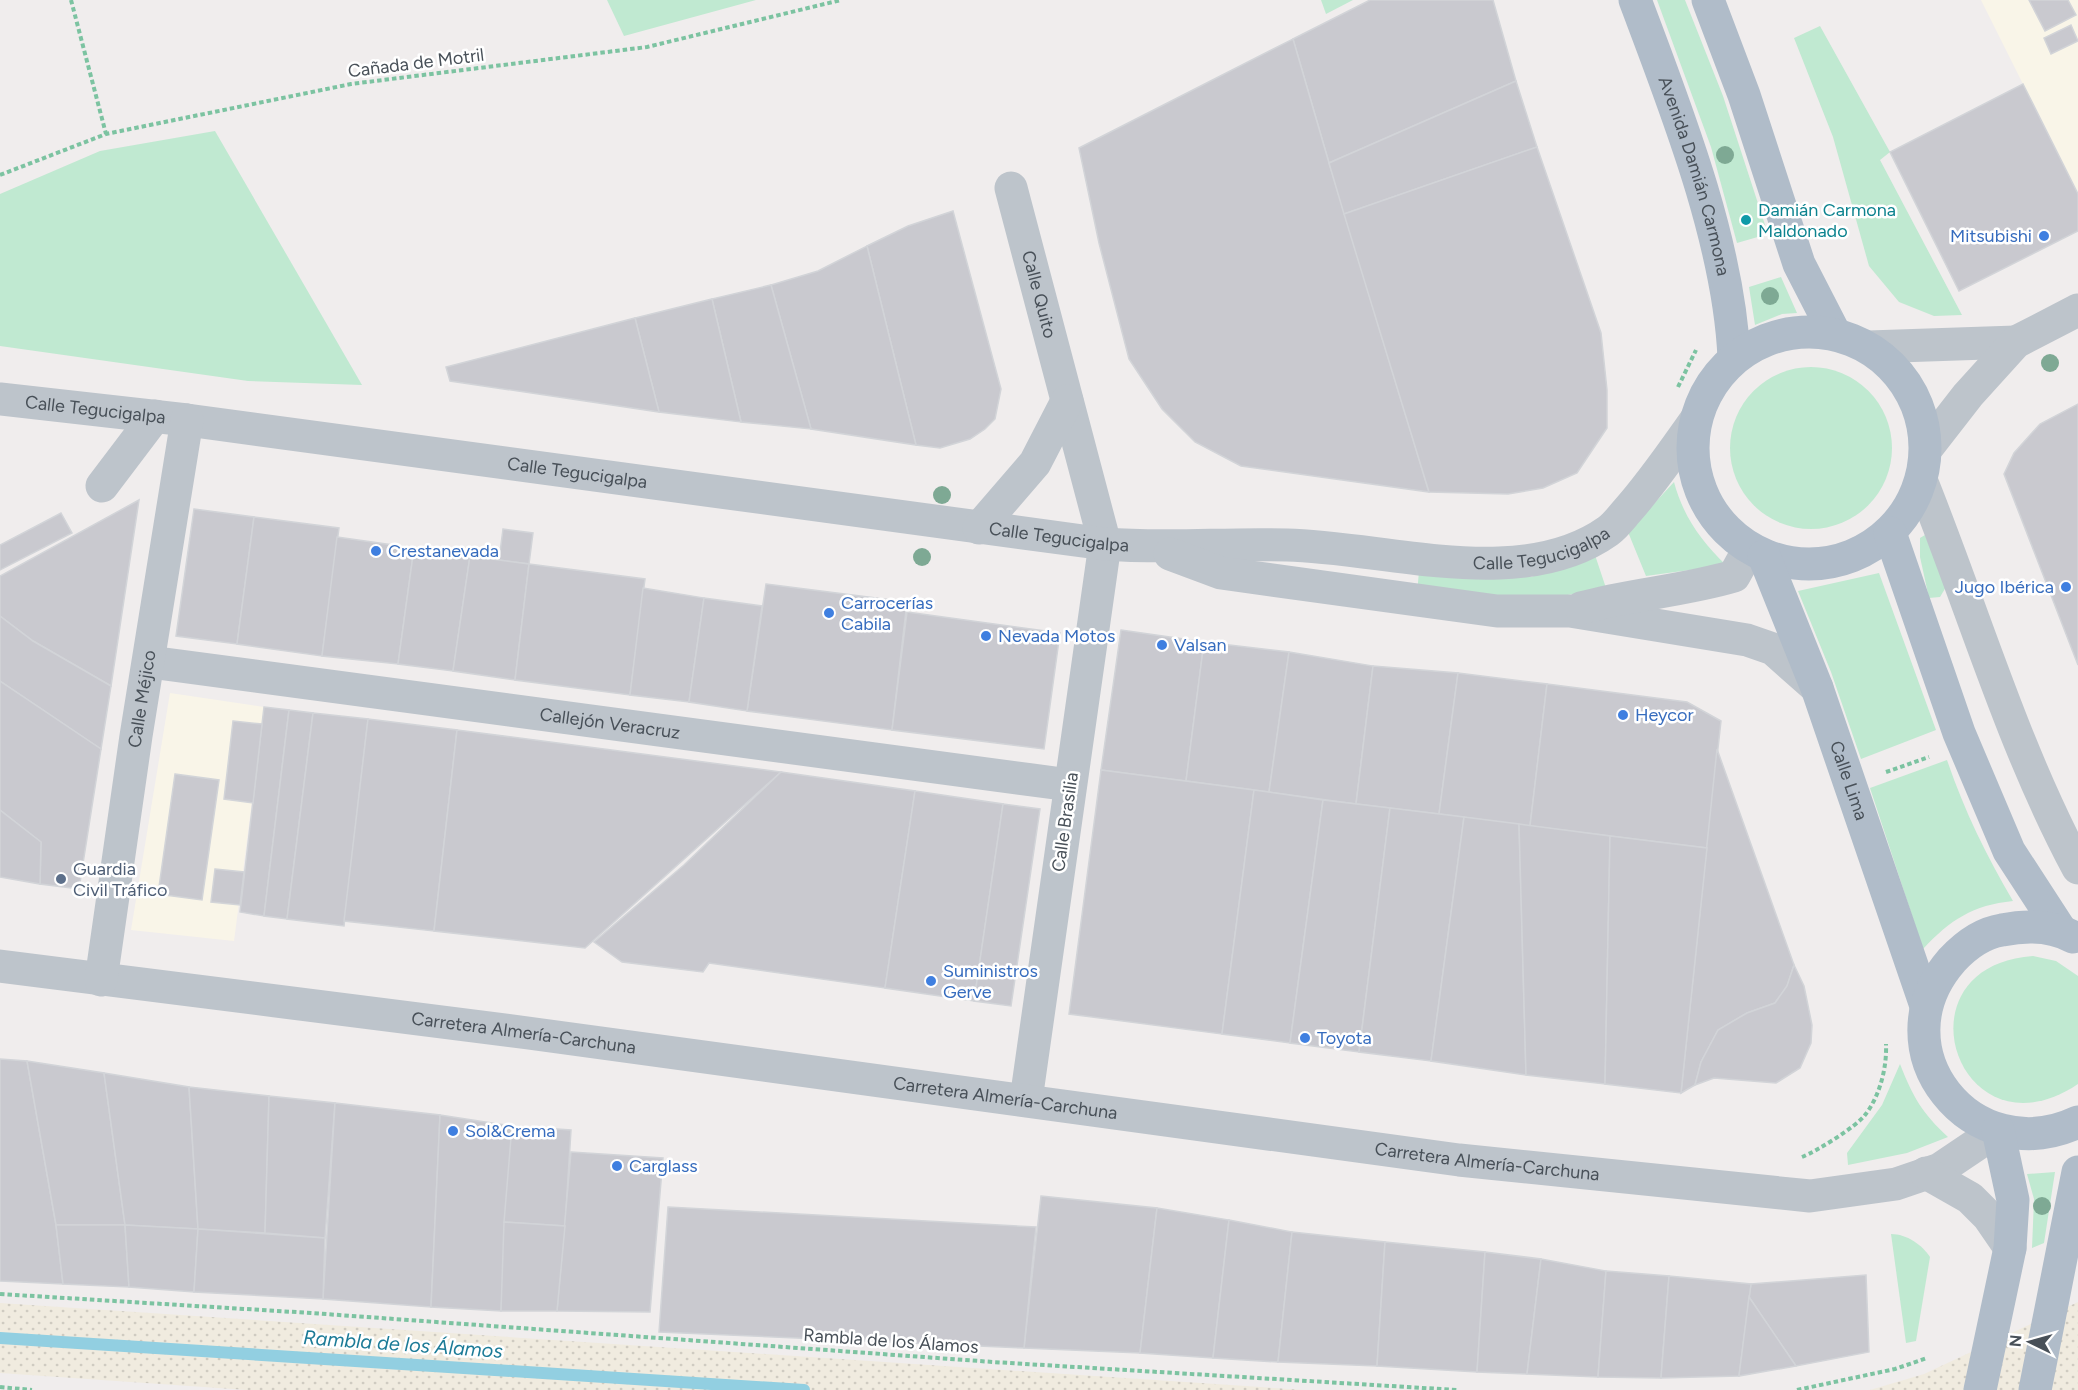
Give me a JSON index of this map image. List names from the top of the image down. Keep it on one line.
{"streets":{"main road":["Avenida Damián Carmona","Calle Lima"],"street":["Calle Quito","Calle Tegucigalpa","Calle Méjico","Callejón Veracruz","Calle Brasilia","Carretera Almería-Carchuna"],"path":["Cañada de Motril","Rambla de los Álamos"]},"crossings":[["Calle Quito","Calle Tegucigalpa"],["Calle Quito","Calle Brasilia"],["Calle Tegucigalpa","Calle Méjico"],["Calle Tegucigalpa","Calle Lima"],["Calle Tegucigalpa","Calle Brasilia"],["Calle Méjico","Callejón Veracruz"],["Calle Méjico","Carretera Almería-Carchuna"],["Callejón Veracruz","Calle Brasilia"],["Calle Brasilia","Carretera Almería-Carchuna"]],"water":["Rambla de los Álamos"],"places":["Damián Carmona Maldonado","Mitsubishi","Crestanevada","Jugo Ibérica","Carrocerías Cabila","Nevada Motos","Valsan","Heycor","Guardia Civil Tráfico","Suministros Gerve","Toyota","Sol&Crema","Carglass"],"north":"left"}
